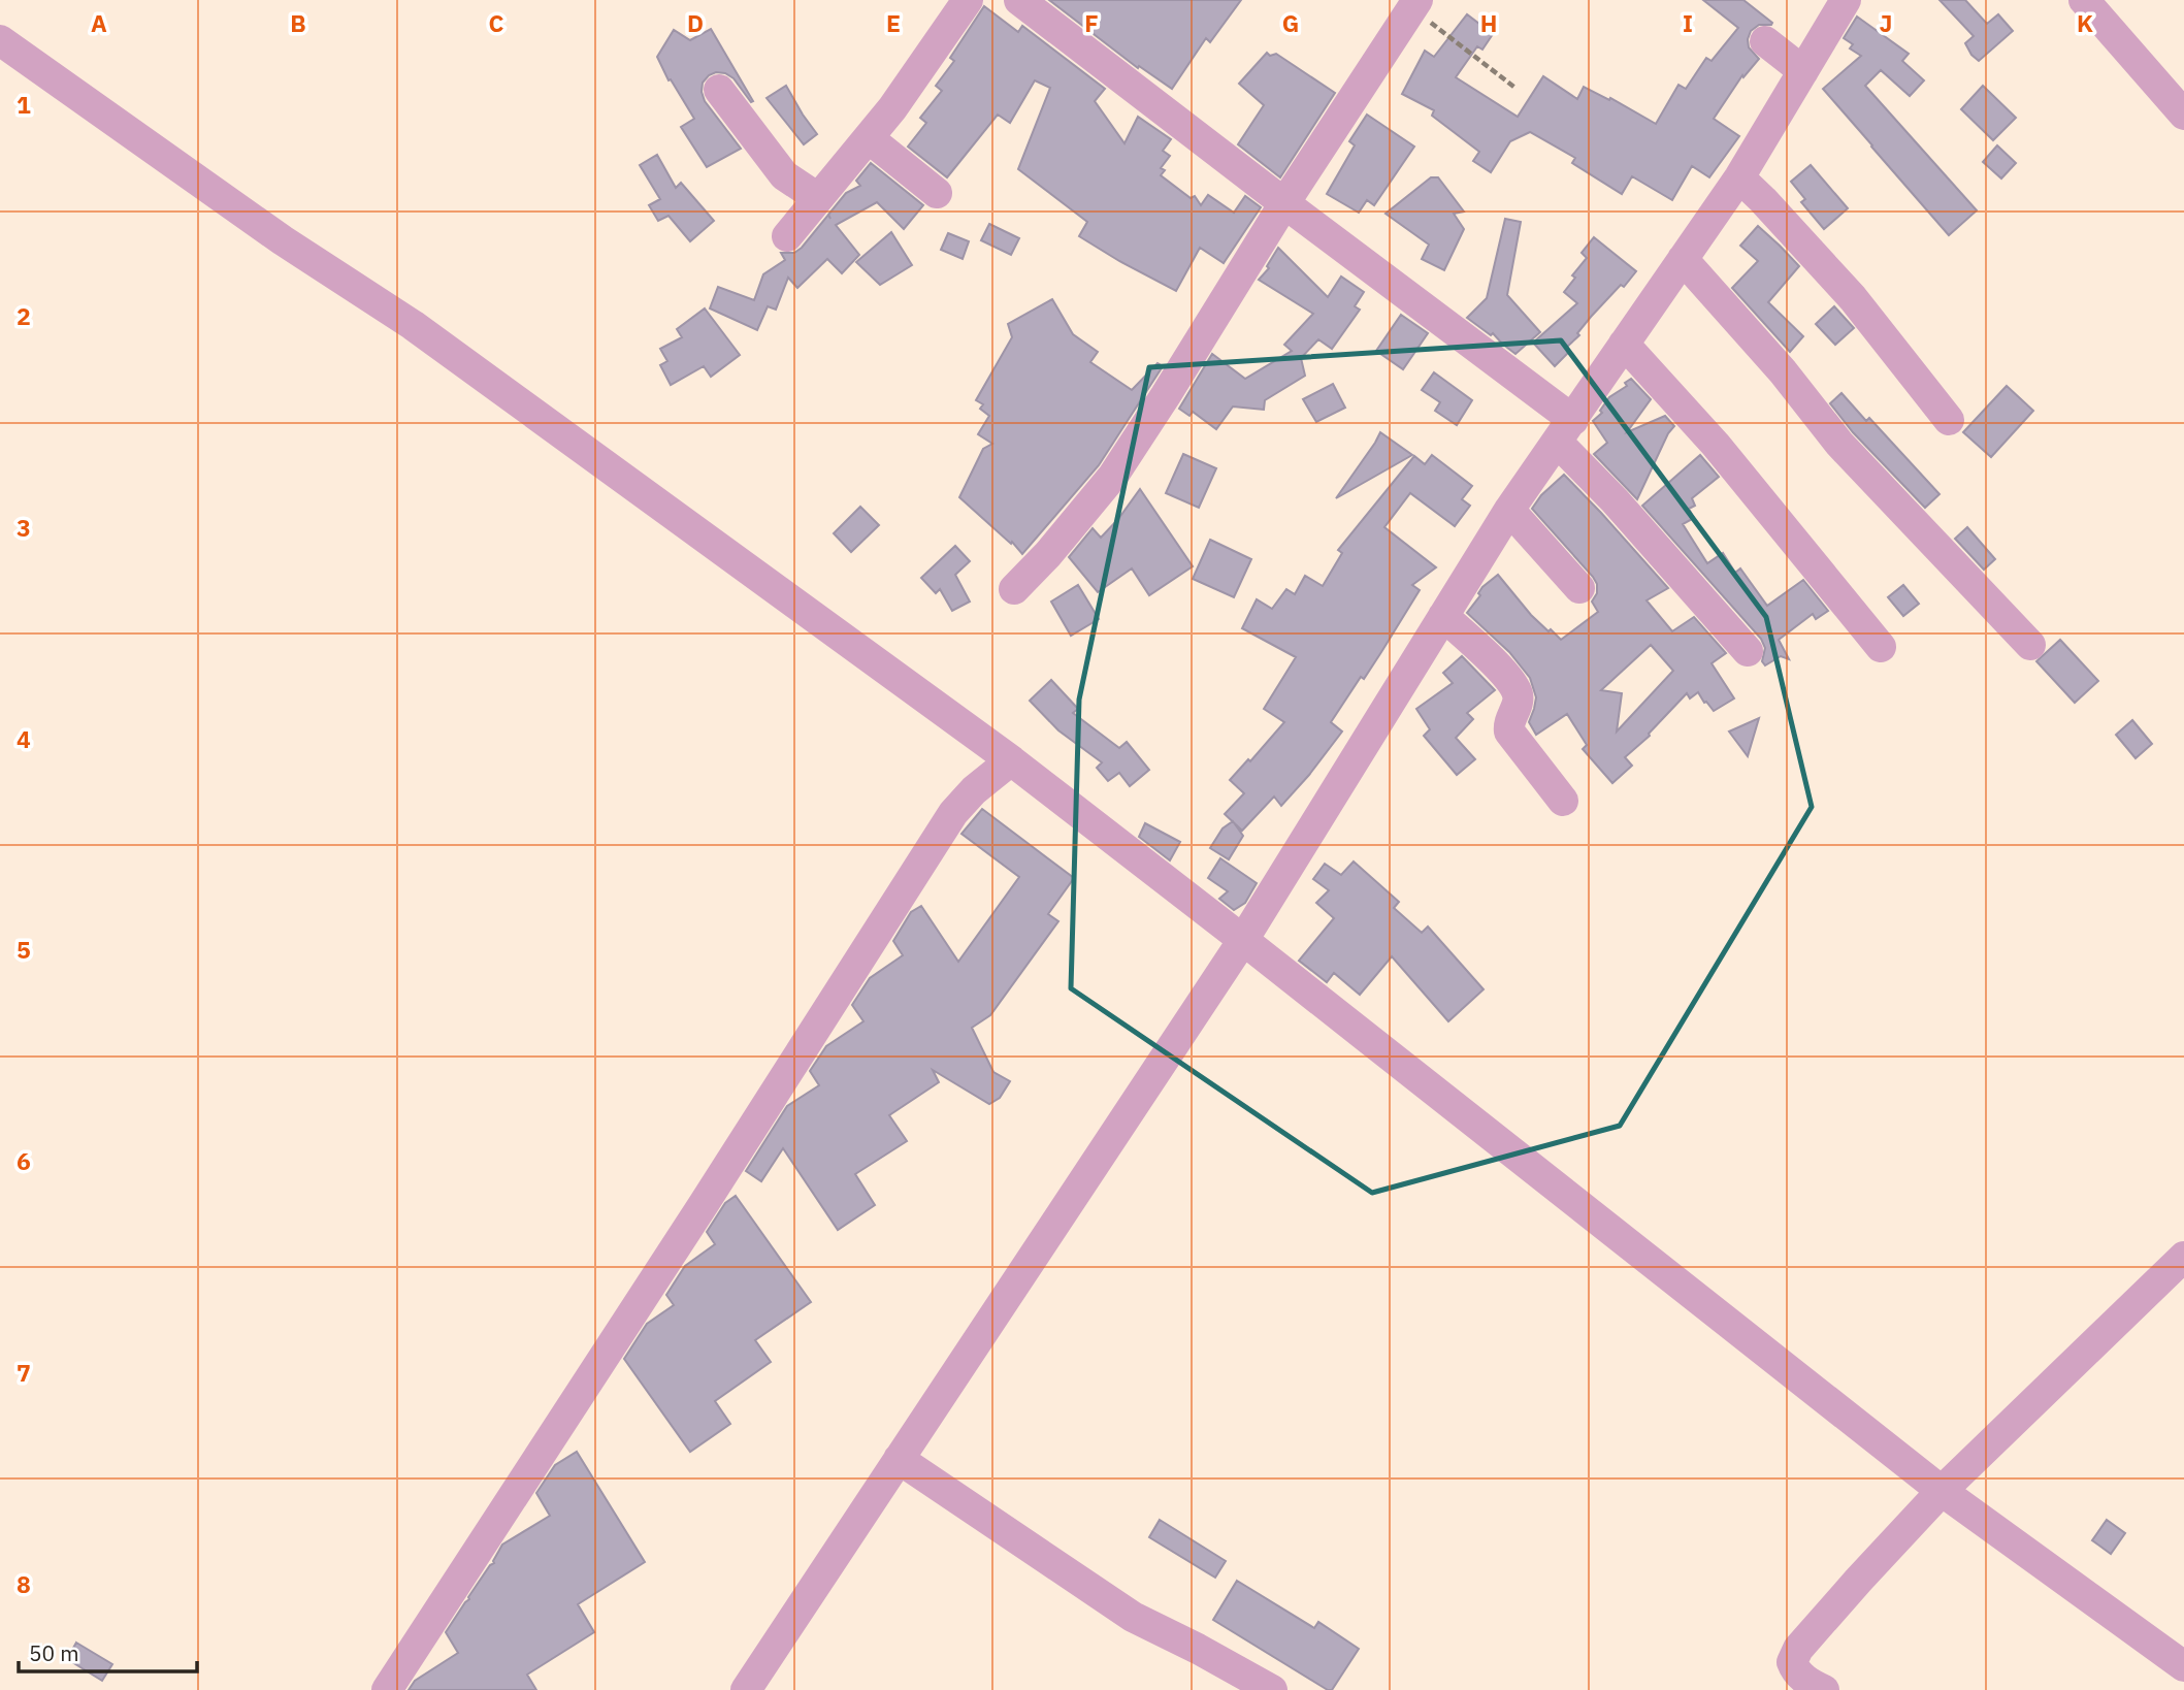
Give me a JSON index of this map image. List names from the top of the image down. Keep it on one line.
{"scale_bar":"50 m","grid":{"columns":["A","B","C","D","E","F","G","H","I","J","K"],"rows":["1","2","3","4","5","6","7","8"]}}
